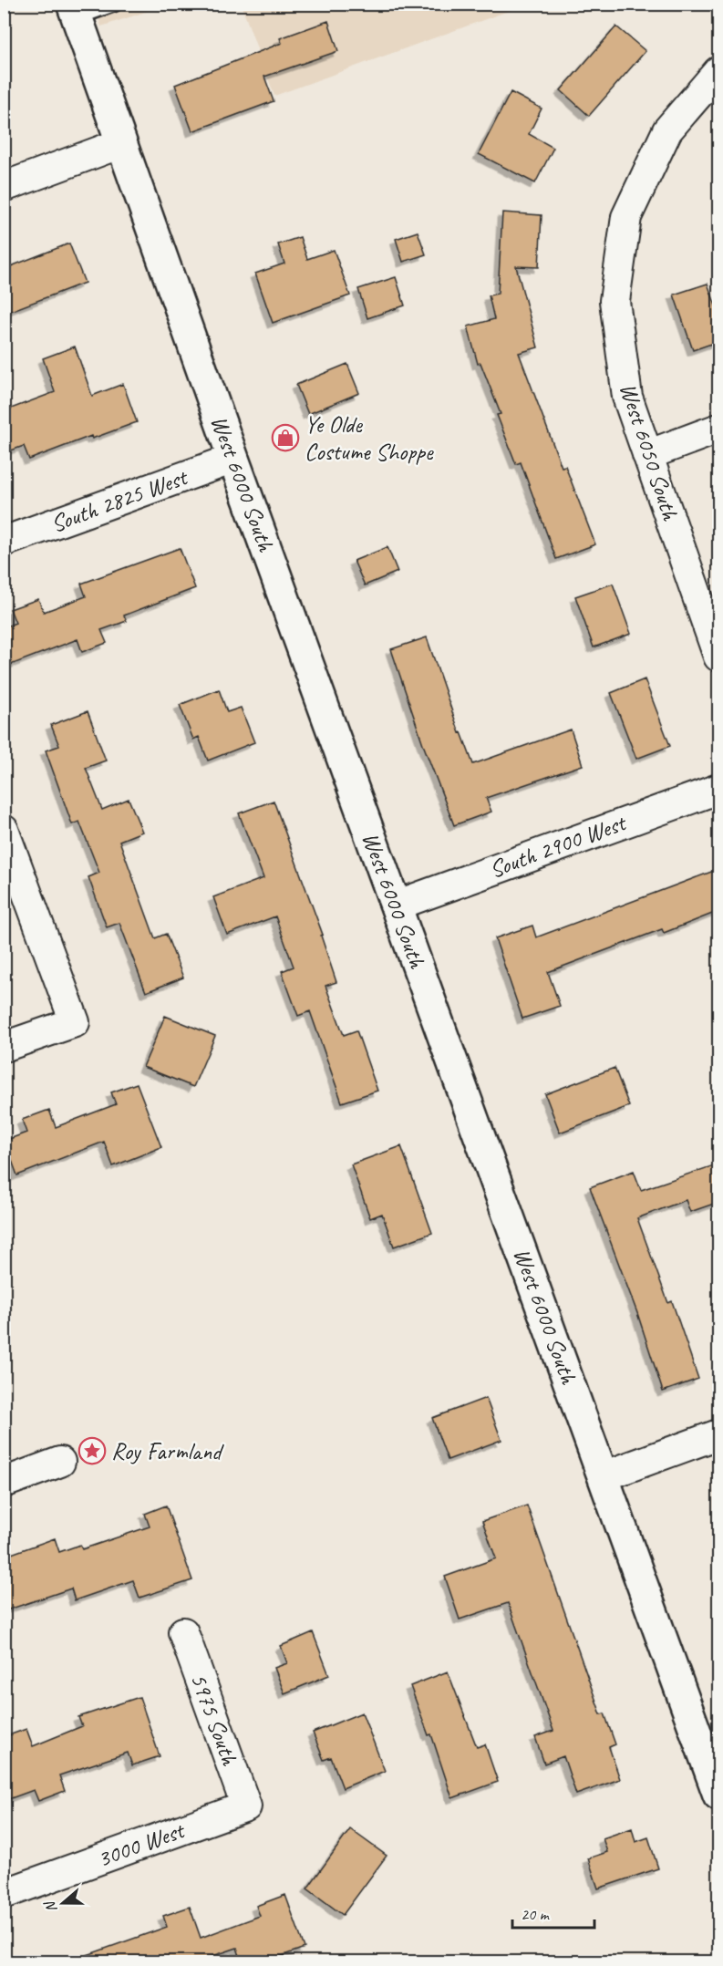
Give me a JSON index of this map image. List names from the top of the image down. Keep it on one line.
{"streets":{"street":["West 6050 South","West 6000 South","South 2825 West","South 2900 West","5975 South","3000 West"]},"crossings":[["West 6000 South","South 2825 West"],["West 6000 South","South 2900 West"],["5975 South","3000 West"]],"places":{"shop":["Ye Olde Costume Shoppe"],"place":["Roy Farmland"]},"scale_bar":"20 m","north":"left"}
